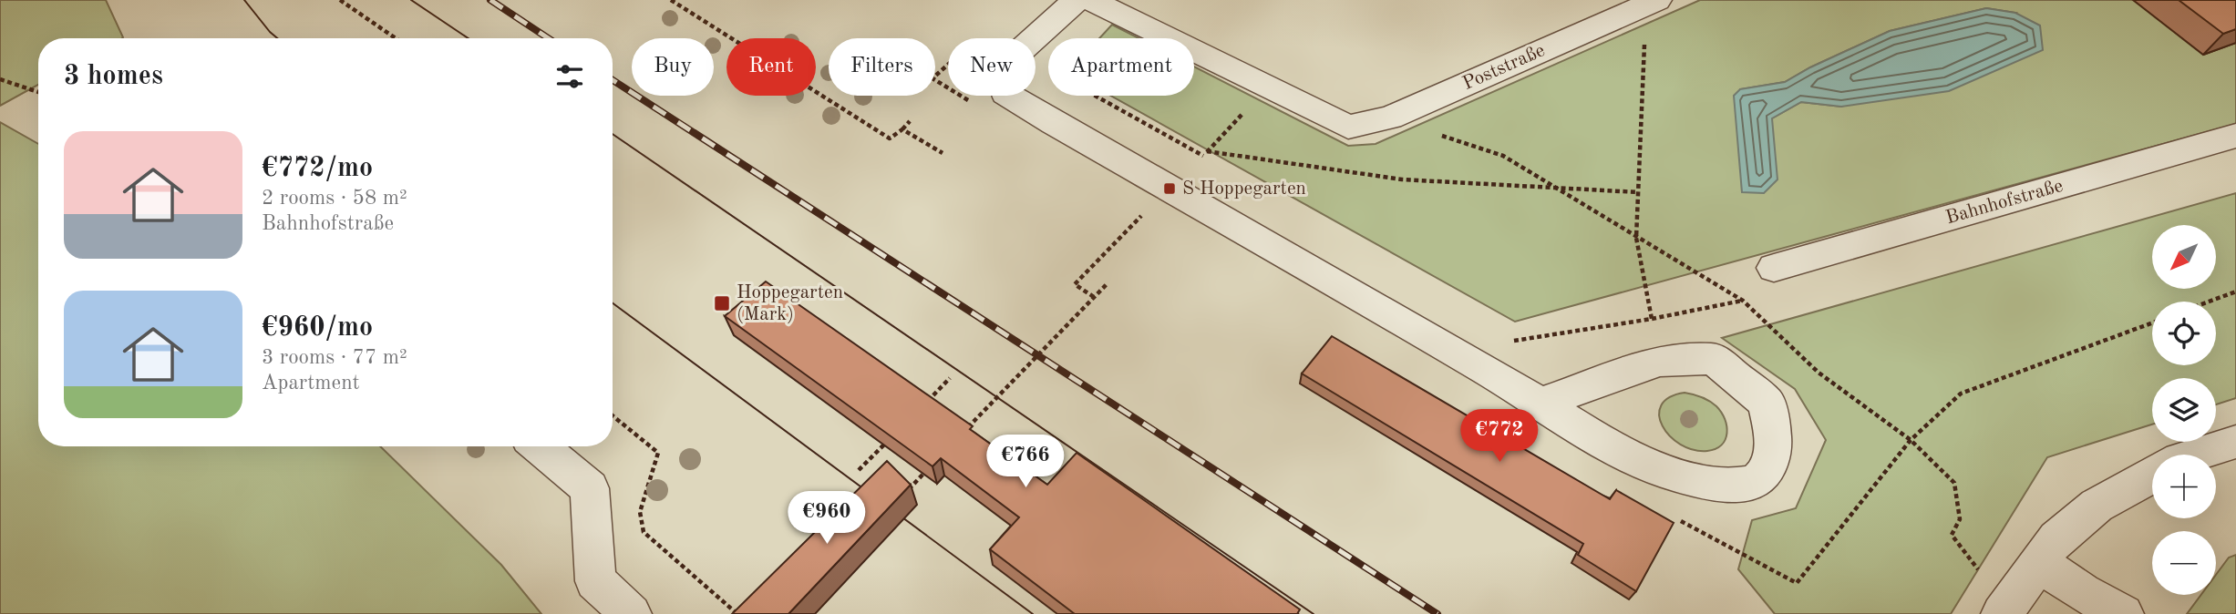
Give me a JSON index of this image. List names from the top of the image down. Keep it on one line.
{"streets":{"street":["Poststraße","Bahnhofstraße"]},"places":{"transit":["S Hoppegarten","Hoppegarten (Mark)"]},"north":"bottom left","page":{"chip":["Buy","Rent","Filters","New","Apartment"],"heading":"3 homes","list":[{"name":"€772/mo","note":"2 rooms · 58 m² · Bahnhofstraße"},{"name":"€960/mo","note":"3 rooms · 77 m² · Apartment"}],"map_buttons":["+","−"],"price":["€772","€766","€960"]}}
